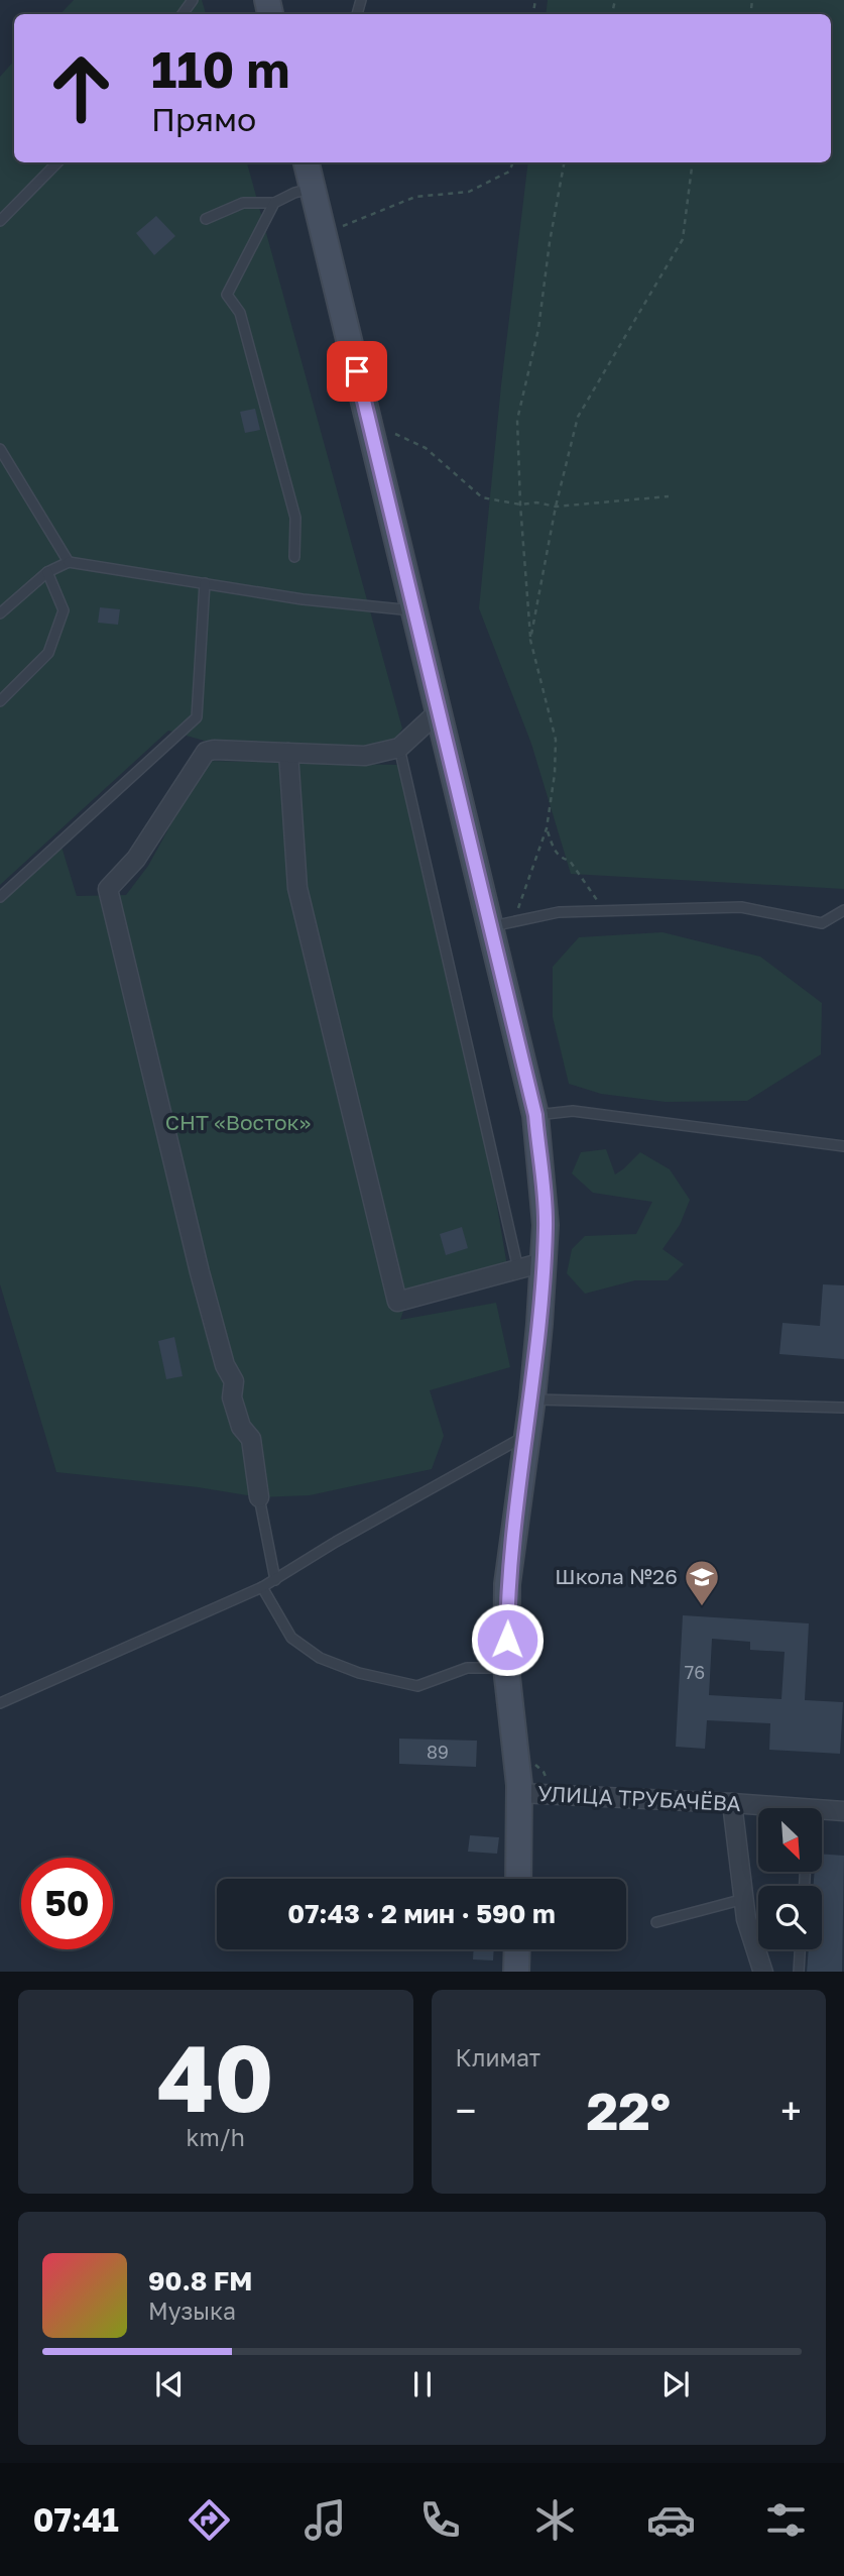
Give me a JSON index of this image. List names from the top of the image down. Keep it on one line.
{"streets":{"street":["УЛИЦА ТРУБАЧЁВА"]},"parks":["СНТ «Восток»"],"places":{"school or university":["Школа №26"]},"house_numbers":["76","89"],"north":"bottom right","page":{"turn":["110 m","Прямо"],"limit":"50","trip":"07:43 · 2 мин · 590 m","tile":[["40","km/h"],"Климат"],"heat":["−","22°","+"],"song":["90.8 FM","Музыка"],"tabs":"07:41"}}
